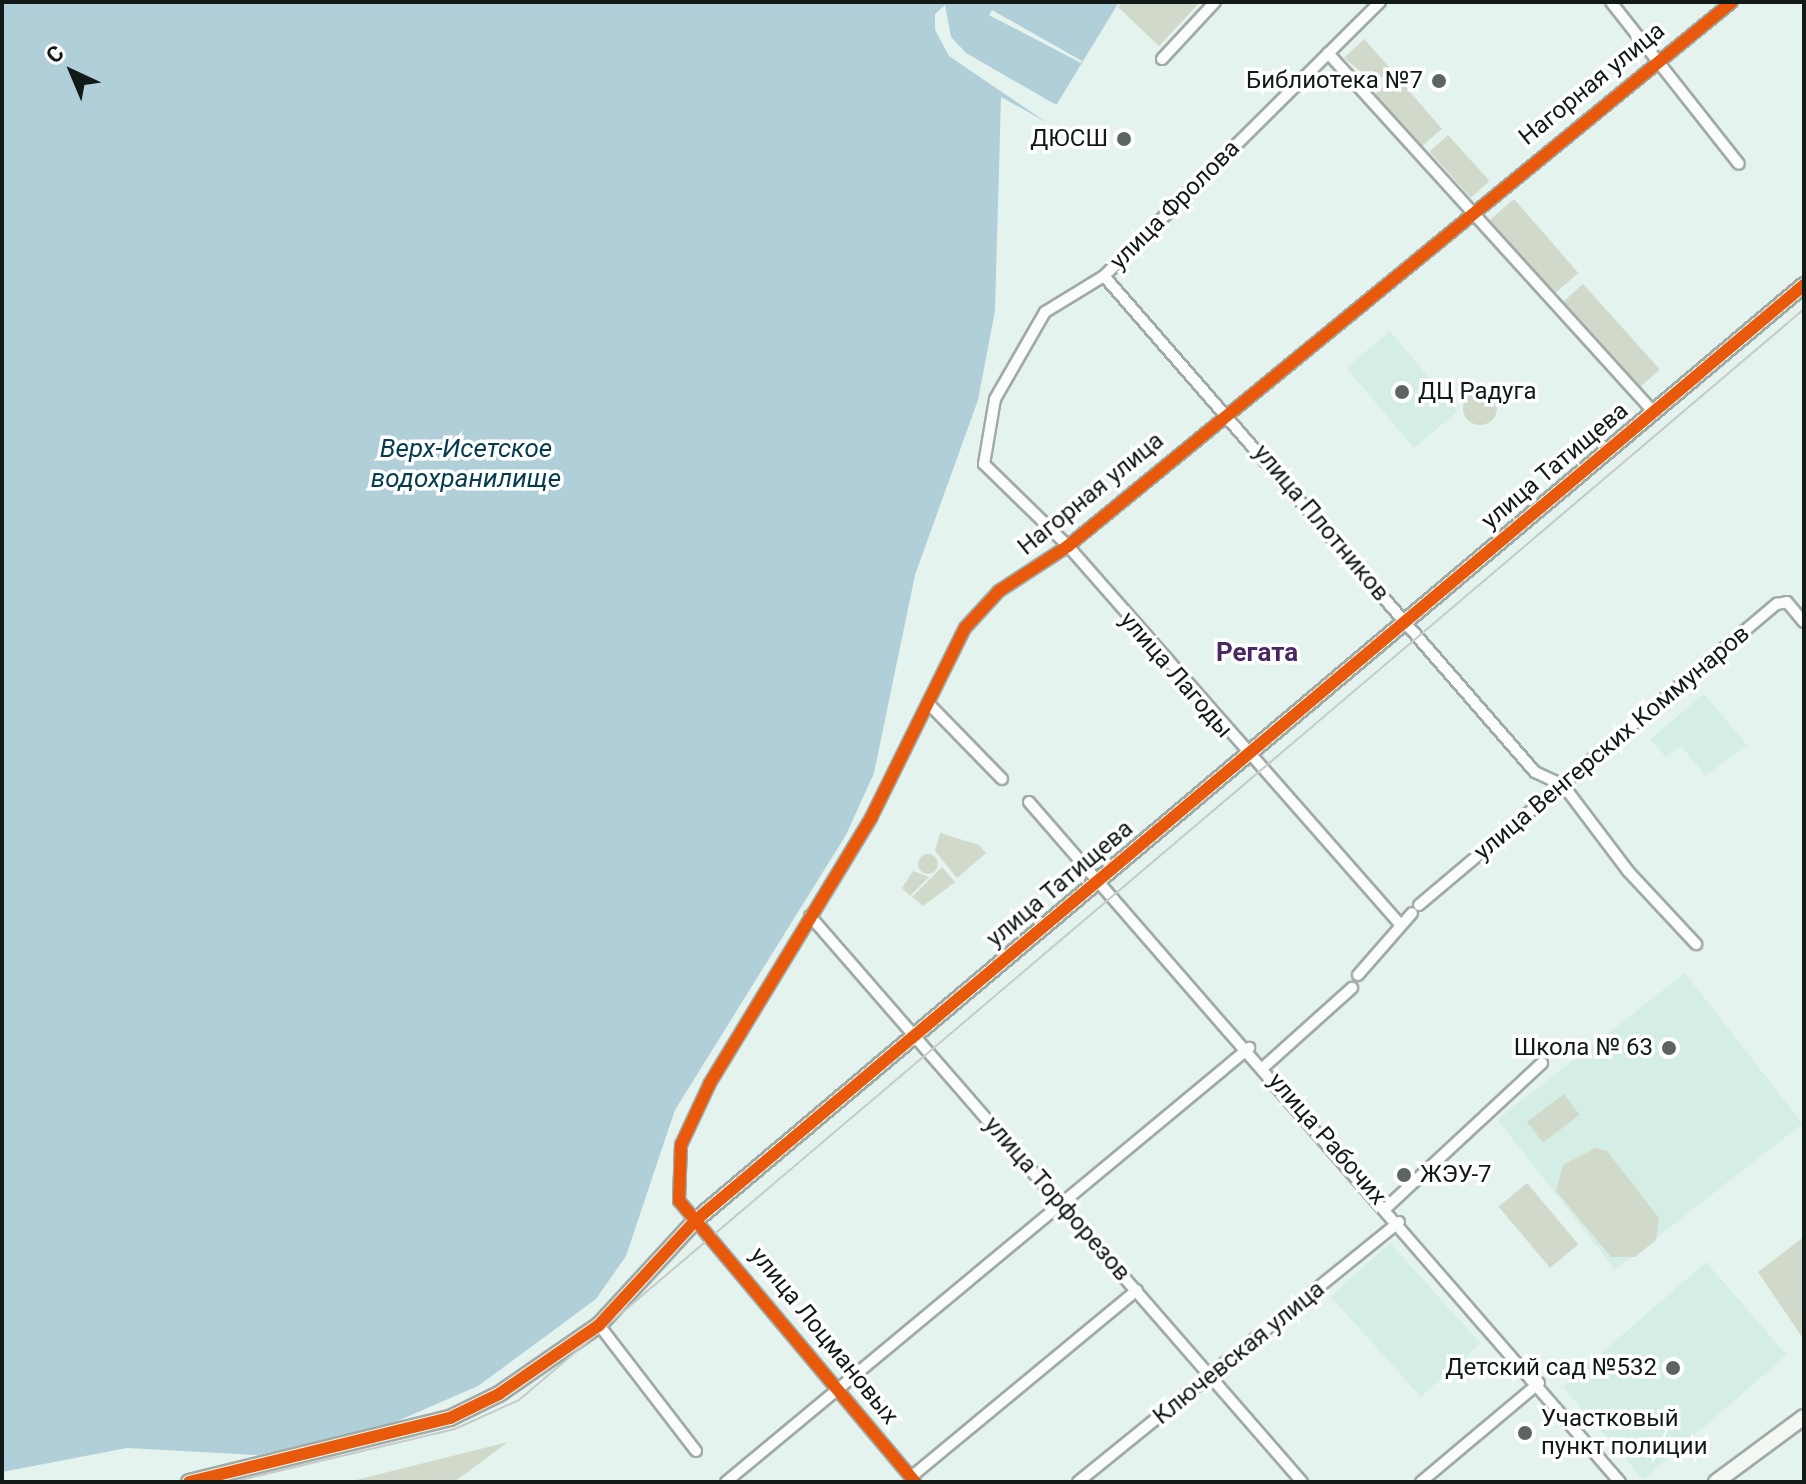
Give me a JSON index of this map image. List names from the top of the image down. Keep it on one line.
{"streets":{"street":["Нагорная улица","улица Фролова","улица Татищева","улица Плотников","улица Лагоды","улица Венгерских Коммунаров","улица Рабочих","улица Торфорезов","улица Лоцмановых","Ключевская улица"]},"crossings":[["Нагорная улица","улица Татищева"],["Нагорная улица","улица Плотников"],["Нагорная улица","улица Лагоды"],["Нагорная улица","улица Торфорезов"],["Нагорная улица","улица Лоцмановых"],["улица Фролова","улица Плотников"],["улица Фролова","улица Лагоды"],["улица Татищева","улица Плотников"],["улица Татищева","улица Лагоды"],["улица Татищева","улица Рабочих"],["улица Татищева","улица Торфорезов"],["улица Татищева","улица Лоцмановых"],["улица Плотников","улица Венгерских Коммунаров"],["улица Лагоды","улица Венгерских Коммунаров"],["улица Рабочих","Ключевская улица"],["улица Торфорезов","Ключевская улица"]],"districts":["Регата"],"water":["Верх-Исетское водохранилище"],"places":["Библиотека №7","ДЮСШ","ДЦ Радуга","Школа № 63","ЖЭУ-7","Детский сад №532","Участковый пункт полиции"],"north":"top left"}
